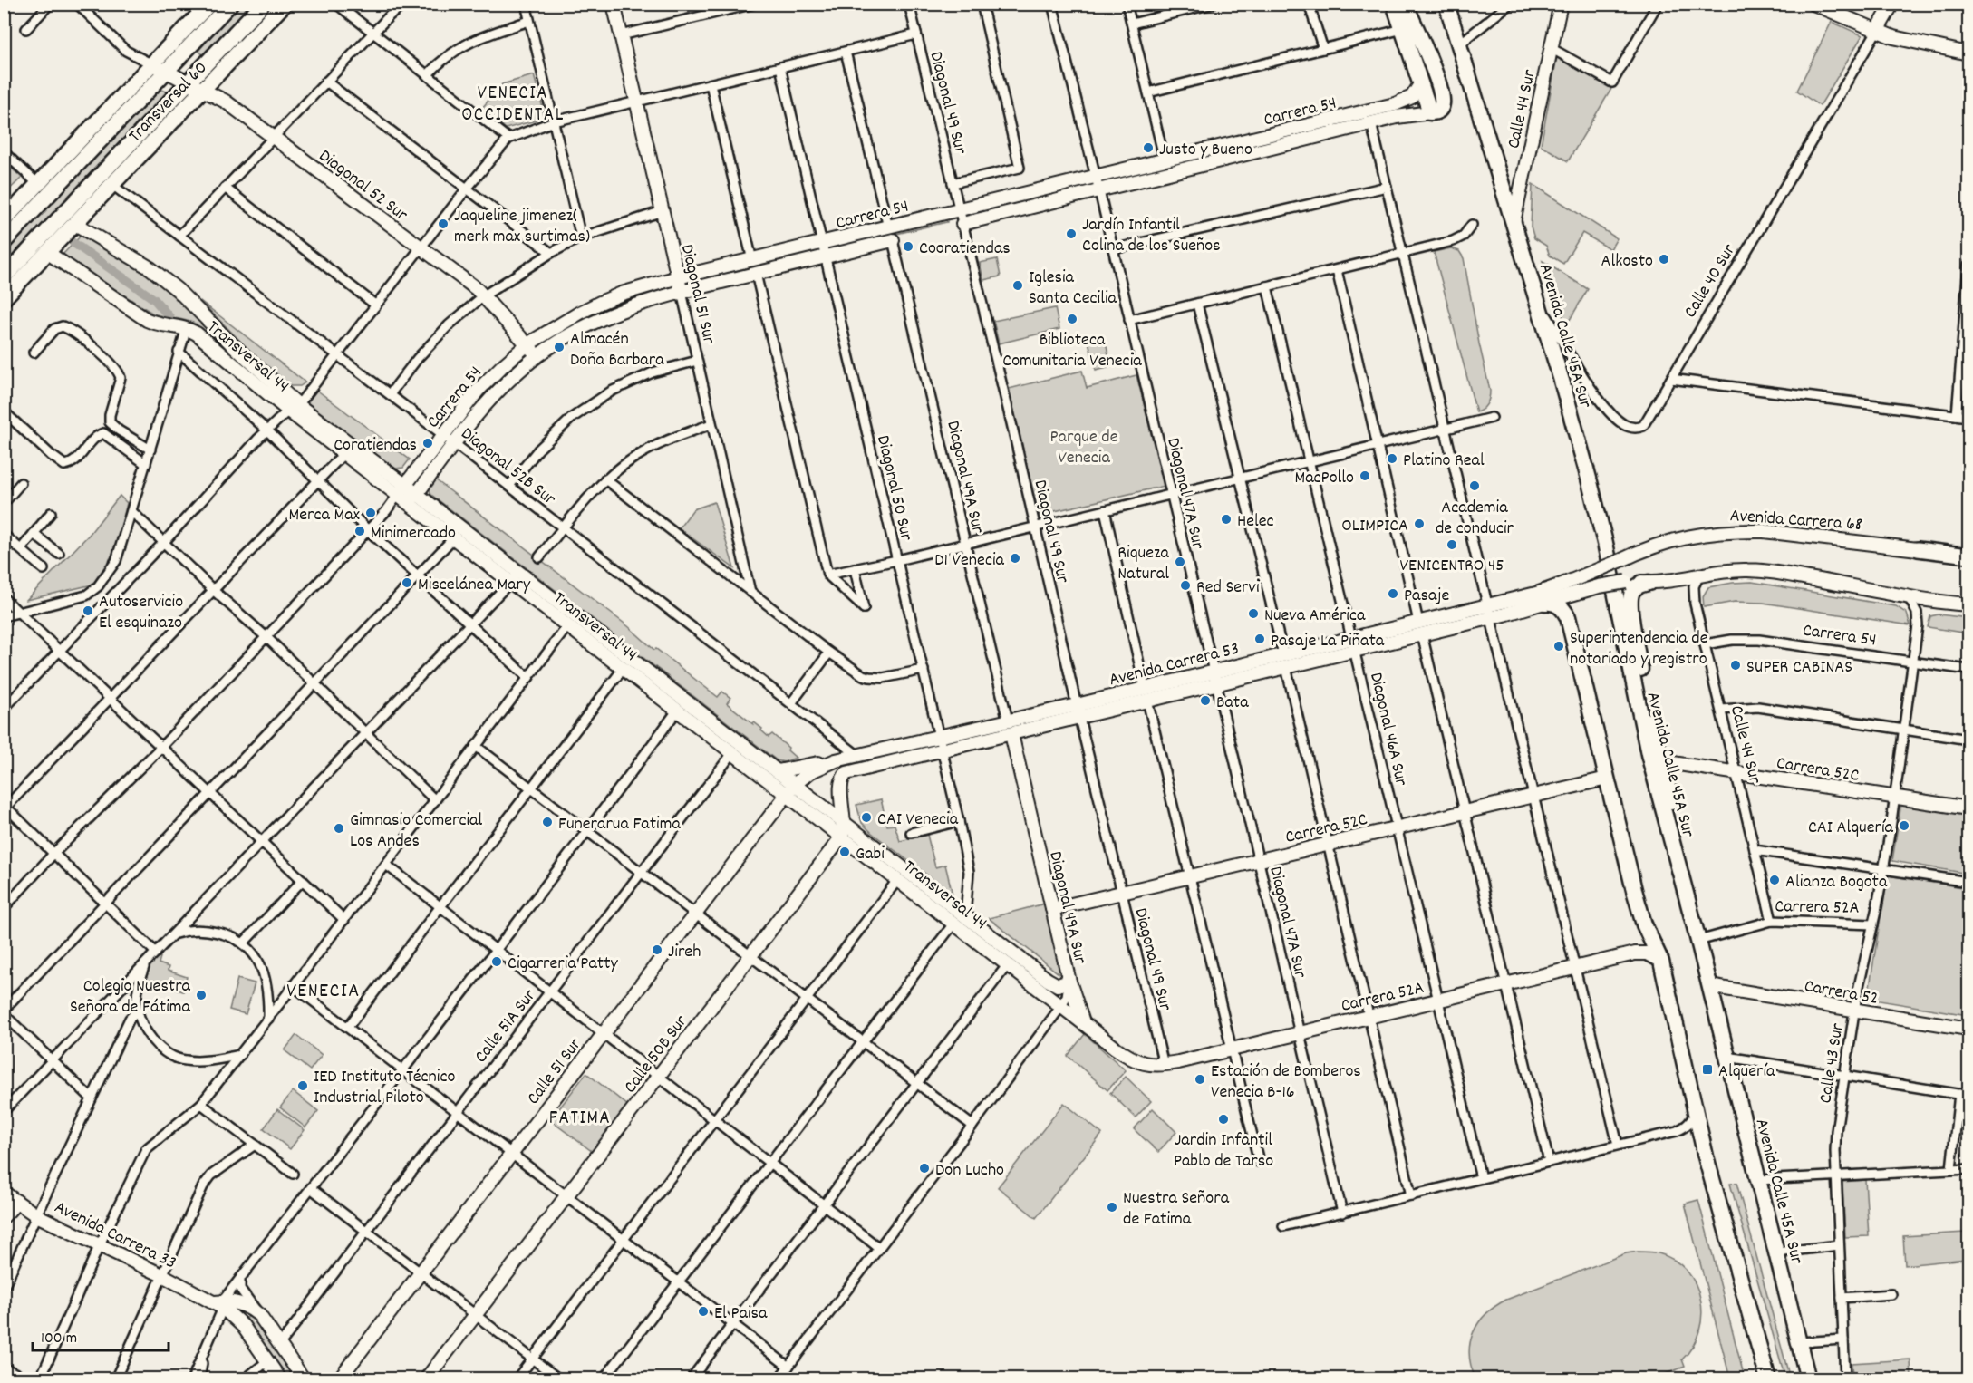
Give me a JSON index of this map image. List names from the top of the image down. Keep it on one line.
{"streets":{"highway":["Transversal 60","Avenida Calle 45A Sur"],"main road":["Avenida Carrera 68"],"street":["Diagonal 49 Sur","Calle 44 Sur","Carrera 54","Diagonal 52 Sur","Calle 40 Sur","Diagonal 51 Sur","Transversal 44","Diagonal 52B Sur","Diagonal 49A Sur","Diagonal 50 Sur","Diagonal 47A Sur","Avenida Carrera 53","Diagonal 46A Sur","Carrera 52C","Carrera 52A","Carrera 52","Calle 51A Sur","Calle 50B Sur","Calle 43 Sur","Calle 51 Sur","Avenida Carrera 33"]},"crossings":[["Transversal 60","Diagonal 52 Sur"],["Transversal 60","Transversal 44"],["Transversal 60","Diagonal 52B Sur"],["Diagonal 49 Sur","Carrera 54"],["Diagonal 49 Sur","Avenida Carrera 53"],["Diagonal 49 Sur","Carrera 52C"],["Diagonal 49 Sur","Carrera 52A"],["Calle 44 Sur","Carrera 54"],["Calle 44 Sur","Avenida Calle 45A Sur"],["Calle 44 Sur","Carrera 52C"],["Calle 44 Sur","Carrera 52A"],["Carrera 54","Diagonal 52 Sur"],["Carrera 54","Diagonal 51 Sur"],["Carrera 54","Transversal 44"],["Carrera 54","Diagonal 52B Sur"],["Carrera 54","Diagonal 49A Sur"],["Carrera 54","Diagonal 50 Sur"],["Carrera 54","Diagonal 47A Sur"],["Carrera 54","Calle 43 Sur"],["Calle 40 Sur","Avenida Calle 45A Sur"],["Avenida Calle 45A Sur","Carrera 52A"],["Avenida Calle 45A Sur","Carrera 52"],["Transversal 44","Diagonal 49A Sur"],["Transversal 44","Diagonal 50 Sur"],["Transversal 44","Avenida Carrera 53"],["Transversal 44","Carrera 52A"],["Transversal 44","Calle 51A Sur"],["Transversal 44","Calle 50B Sur"],["Transversal 44","Calle 51 Sur"],["Diagonal 52B Sur","Avenida Carrera 53"],["Diagonal 49A Sur","Avenida Carrera 53"],["Diagonal 49A Sur","Carrera 52C"],["Diagonal 50 Sur","Avenida Carrera 53"],["Diagonal 47A Sur","Avenida Carrera 53"],["Diagonal 47A Sur","Carrera 52C"],["Diagonal 47A Sur","Carrera 52A"],["Avenida Carrera 68","Avenida Carrera 53"],["Avenida Carrera 53","Diagonal 46A Sur"],["Avenida Carrera 53","Calle 50B Sur"],["Avenida Carrera 53","Calle 51 Sur"],["Diagonal 46A Sur","Carrera 52C"],["Diagonal 46A Sur","Carrera 52A"],["Carrera 52C","Calle 43 Sur"],["Carrera 52A","Calle 43 Sur"],["Carrera 52","Calle 43 Sur"],["Calle 51A Sur","Avenida Carrera 33"]],"districts":["VENECIA OCCIDENTAL","VENECIA","FATIMA"],"parks":["Parque de Venecia"],"places":{"other":["Justo y Bueno","Jaqueline jimenez( merk max surtimas)","Jardín Infantil Colina de los Sueños","Cooratiendas","Alkosto","Iglesia Santa Cecilia","Biblioteca Comunitaria Venecia","Almacén Doña Barbara","Coratiendas","Platino Real","MacPollo","Academia de conducir","Merca Max","Helec","OLIMPICA","Minimercado","VENICENTRO 45","D1 Venecia","Riqueza Natural","Miscelánea Mary","Red Servi","Pasaje","Autoservicio El esquinazo","Nueva América","Pasaje La Piñata","Superintendencia de notariado y registro","SUPER CABINAS","Bata","CAI Venecia","Funerarua Fatima","CAI Alquería","Gimnasio Comercial Los Andes","Gabi","Alianza Bogota","Jireh","Cigarreria Patty","Colegio Nuestra Señora de Fátima","Estación de Bomberos Venecia B-16","IED Instituto Técnico Industrial Piloto","Jardin Infantil Pablo de Tarso","Don Lucho","Nuestra Señora de Fatima","El Paisa"],"transit":["Alquería"]},"scale_bar":"100 m"}
